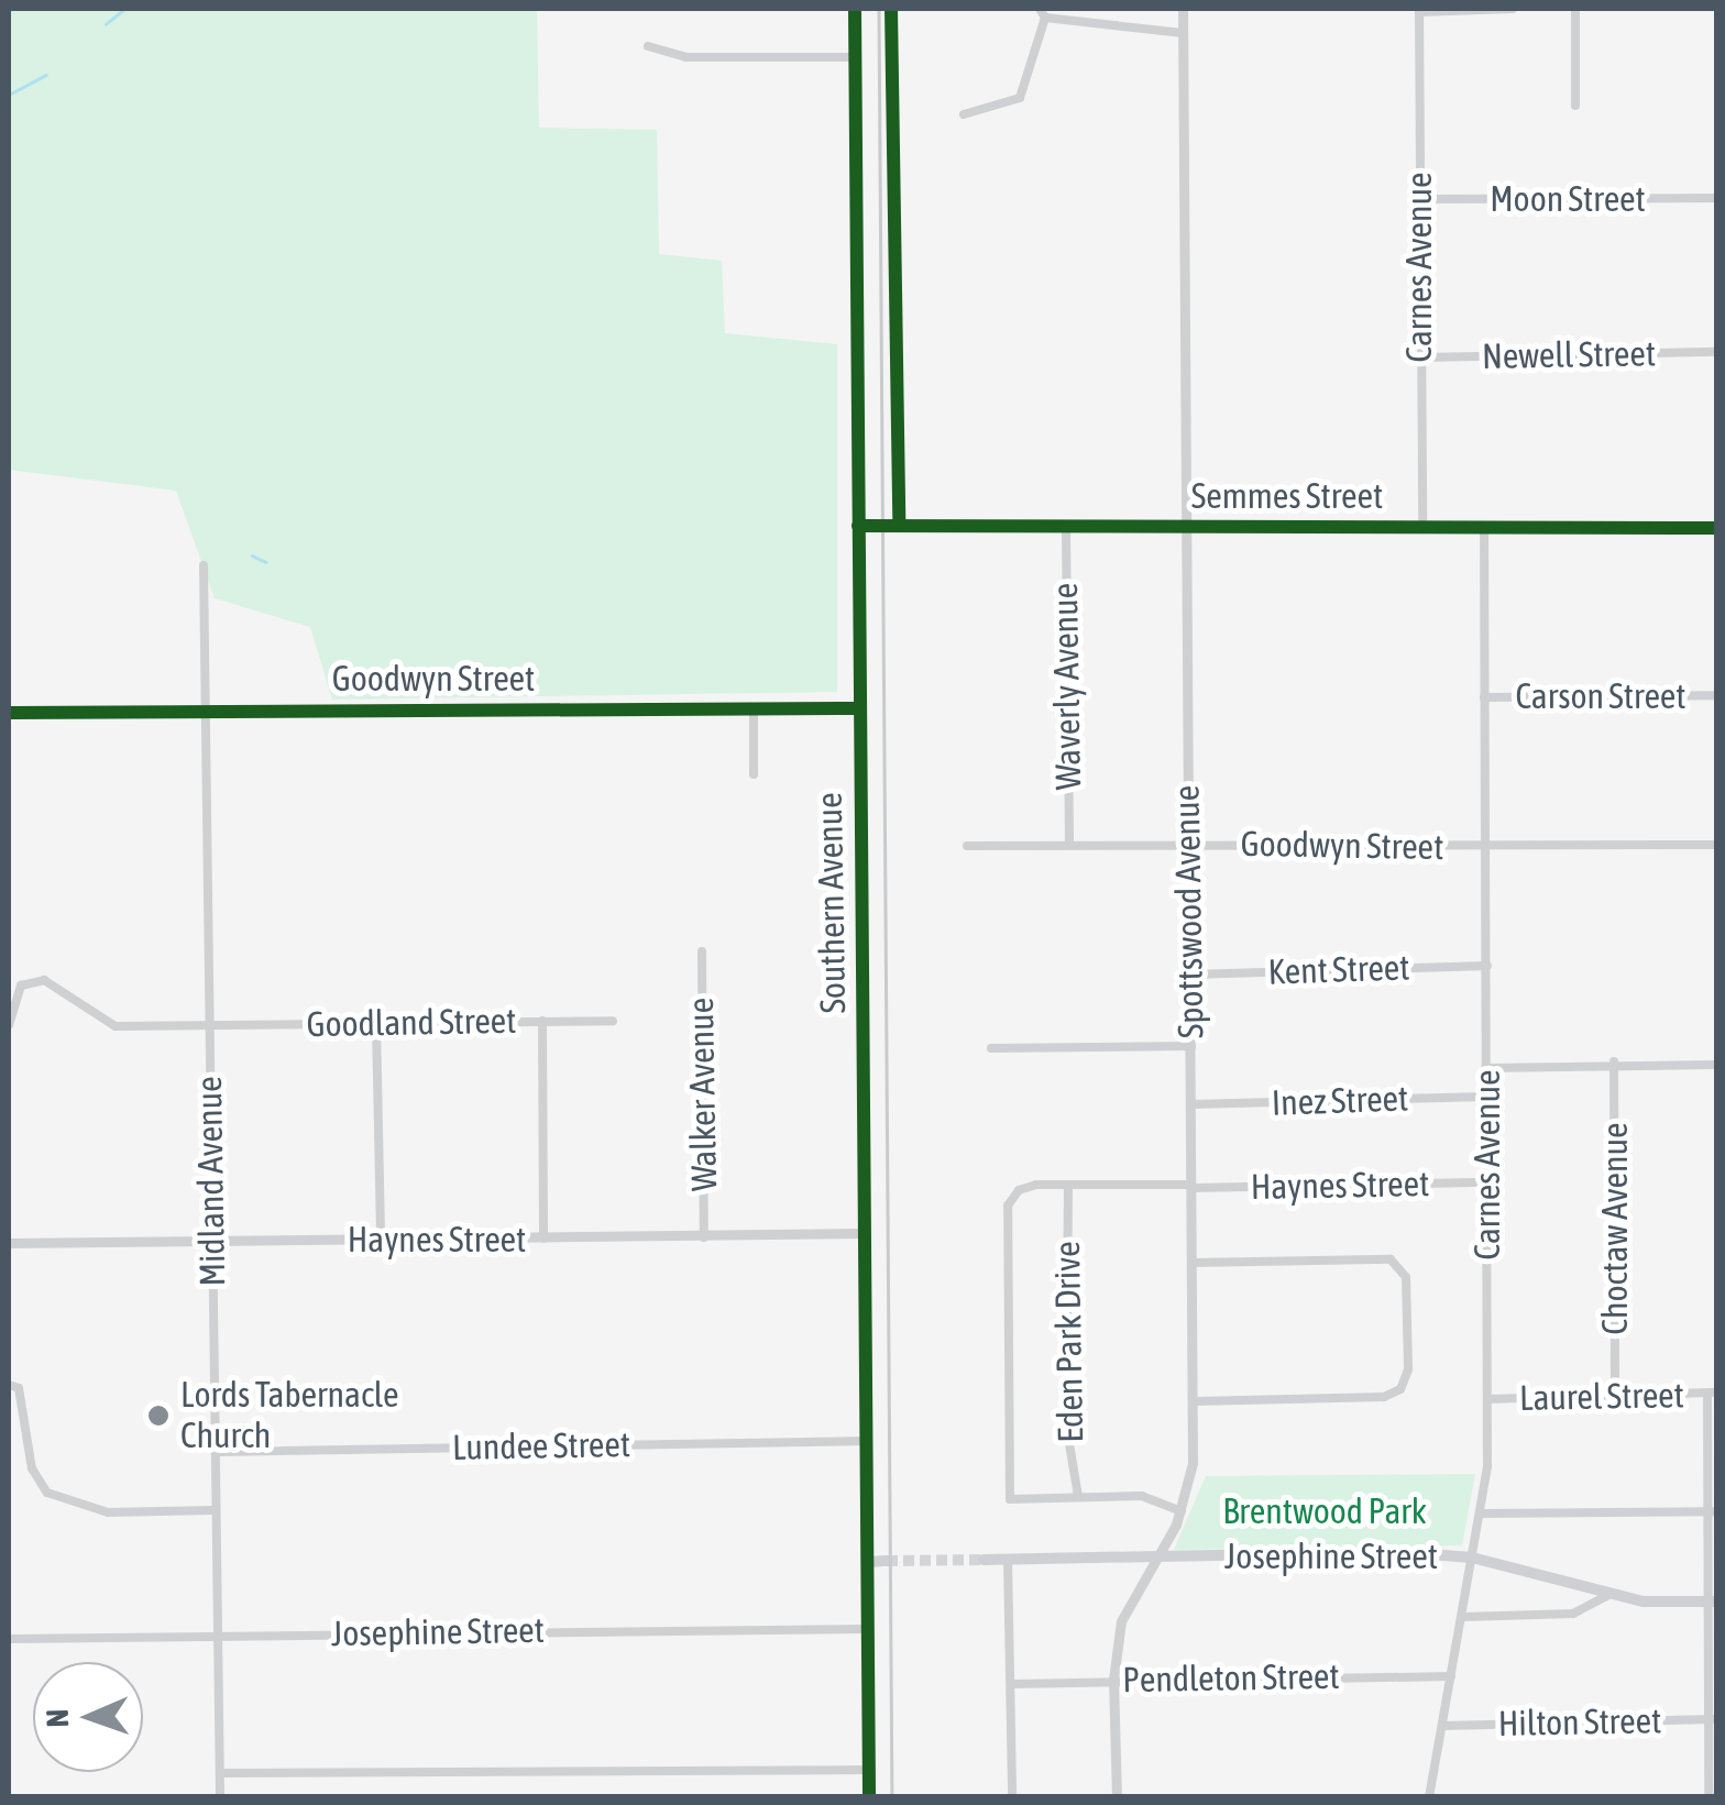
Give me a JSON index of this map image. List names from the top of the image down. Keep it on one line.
{"streets":{"main road":["Semmes Street","Southern Avenue","Josephine Street"],"street":["Moon Street","Carnes Avenue","Newell Street","Goodwyn Street","Waverly Avenue","Carson Street","Spottswood Avenue","Kent Street","Goodland Street","Walker Avenue","Inez Street","Midland Avenue","Haynes Street","Choctaw Avenue","Eden Park Drive","Laurel Street","Lundee Street","Pendleton Street","Hilton Street"]},"crossings":[["Moon Street","Carnes Avenue"],["Carnes Avenue","Newell Street"],["Carnes Avenue","Semmes Street"],["Carnes Avenue","Goodwyn Street"],["Carnes Avenue","Carson Street"],["Carnes Avenue","Kent Street"],["Carnes Avenue","Inez Street"],["Carnes Avenue","Haynes Street"],["Carnes Avenue","Laurel Street"],["Carnes Avenue","Josephine Street"],["Carnes Avenue","Pendleton Street"],["Carnes Avenue","Hilton Street"],["Semmes Street","Waverly Avenue"],["Semmes Street","Southern Avenue"],["Semmes Street","Spottswood Avenue"],["Goodwyn Street","Waverly Avenue"],["Goodwyn Street","Southern Avenue"],["Goodwyn Street","Spottswood Avenue"],["Goodwyn Street","Midland Avenue"],["Southern Avenue","Haynes Street"],["Southern Avenue","Lundee Street"],["Southern Avenue","Josephine Street"],["Spottswood Avenue","Kent Street"],["Spottswood Avenue","Inez Street"],["Spottswood Avenue","Haynes Street"],["Spottswood Avenue","Josephine Street"],["Spottswood Avenue","Pendleton Street"],["Goodland Street","Midland Avenue"],["Walker Avenue","Haynes Street"],["Midland Avenue","Haynes Street"],["Midland Avenue","Lundee Street"],["Midland Avenue","Josephine Street"],["Haynes Street","Eden Park Drive"],["Choctaw Avenue","Laurel Street"]],"parks":["Brentwood Park"],"places":["Lords Tabernacle Church"],"north":"left"}
